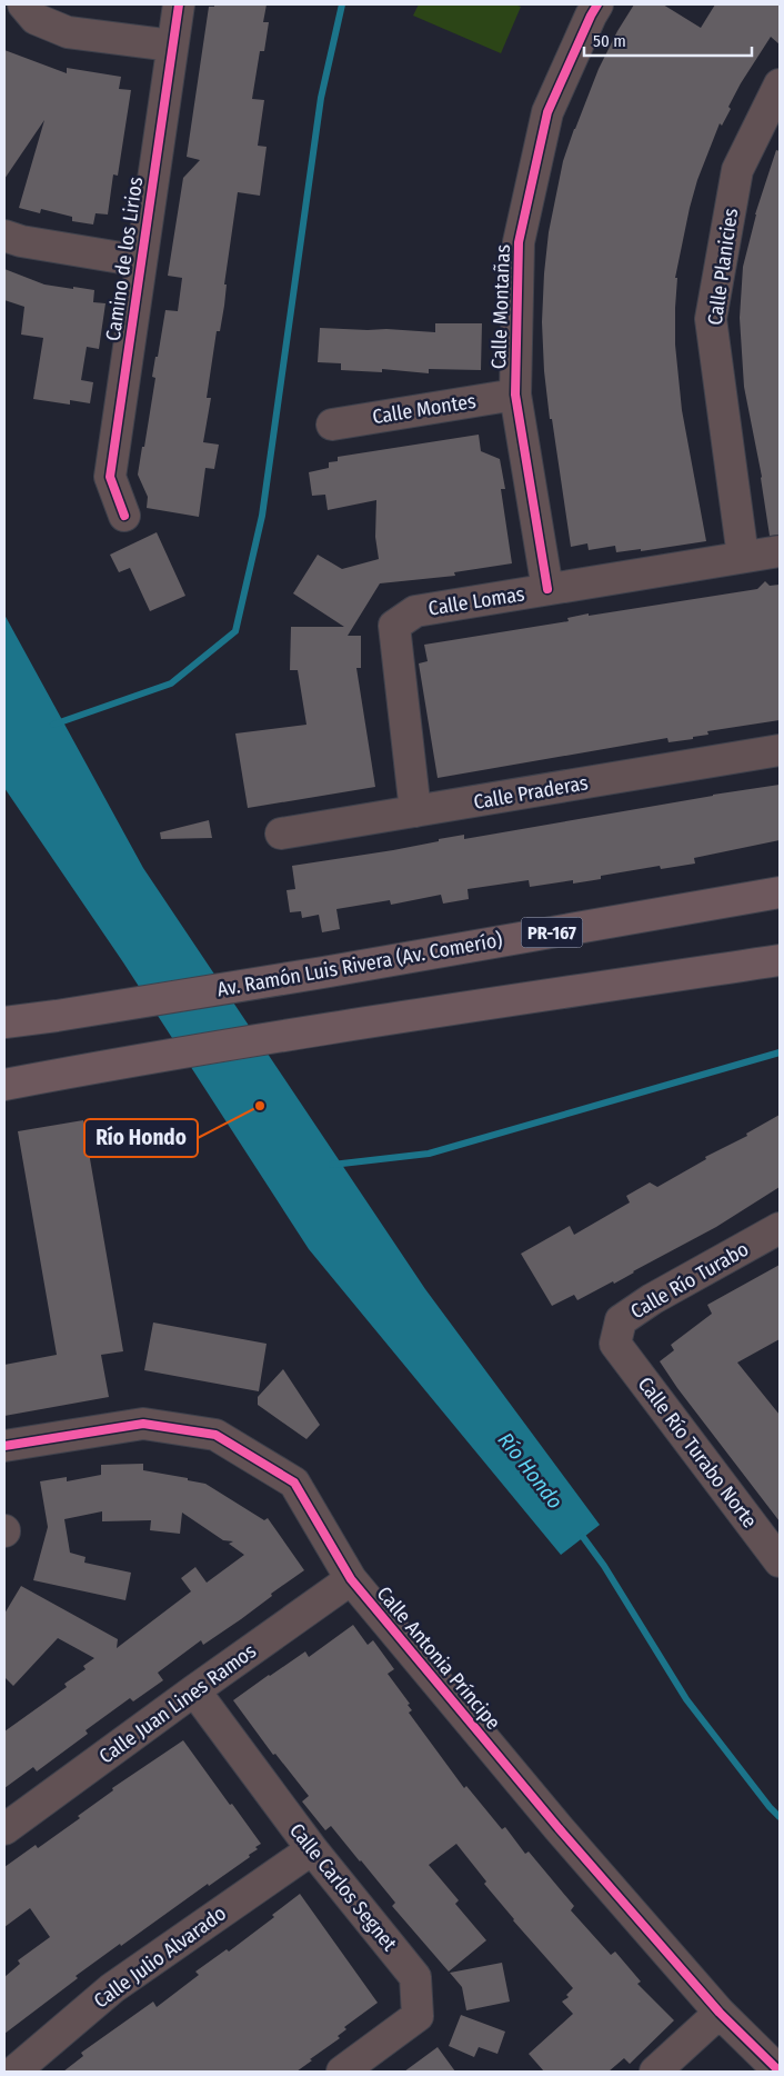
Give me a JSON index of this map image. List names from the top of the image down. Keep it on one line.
{"streets":{"main road":["PR-167","Av. Ramón Luis Rivera (Av. Comerío)"],"street":["Camino de los Lirios","Calle Planicies","Calle Montañas","Calle Montes","Calle Lomas","Calle Praderas","Calle Río Turabo","Calle Río Turabo Norte","Calle Antonia Príncipe","Calle Juan Lines Ramos","Calle Carlos Segnet","Calle Julio Alvarado"]},"crossings":[["Calle Planicies","Calle Lomas"],["Calle Montañas","Calle Montes"],["Calle Montañas","Calle Lomas"],["Calle Lomas","Calle Praderas"],["Calle Río Turabo","Calle Río Turabo Norte"],["Calle Antonia Príncipe","Calle Juan Lines Ramos"],["Calle Juan Lines Ramos","Calle Carlos Segnet"],["Calle Carlos Segnet","Calle Julio Alvarado"]],"water":["Río Hondo"],"places":["Río Hondo"],"scale_bar":"50 m"}
